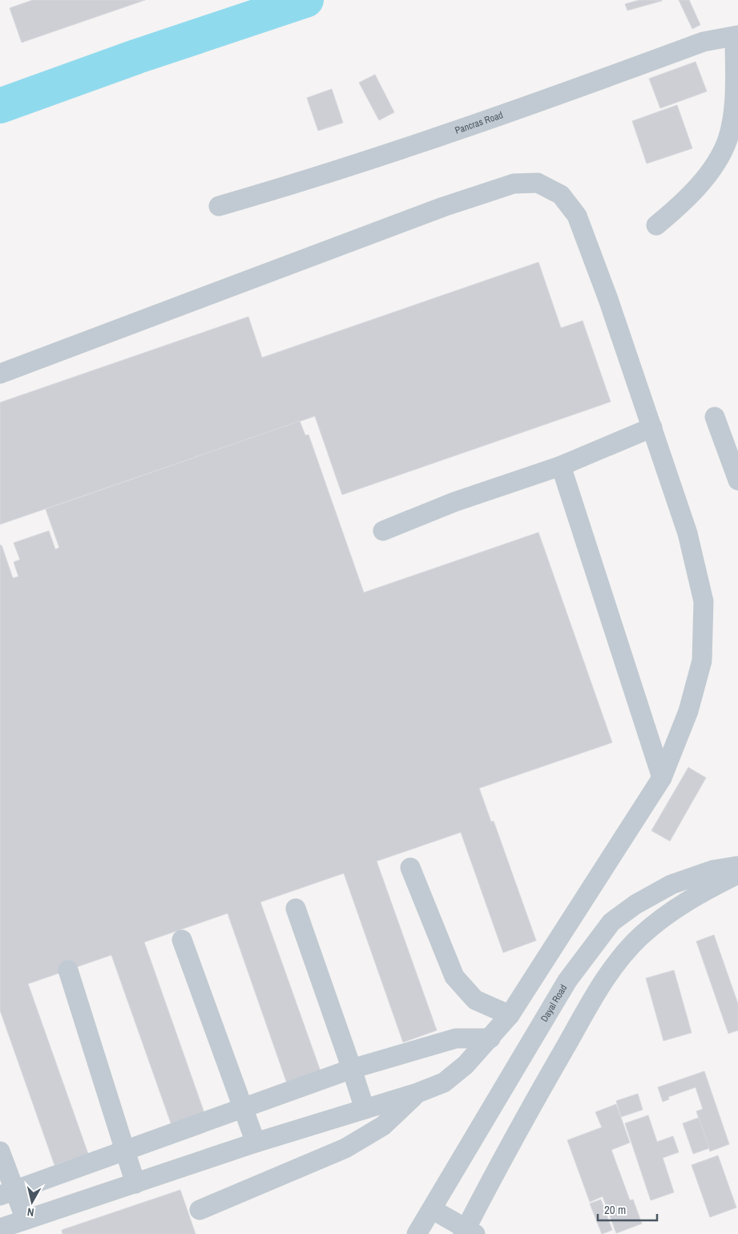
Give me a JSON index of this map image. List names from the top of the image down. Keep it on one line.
{"streets":{"street":["Pancras Road","Dayal Road"]},"scale_bar":"20 m","north":"bottom"}
